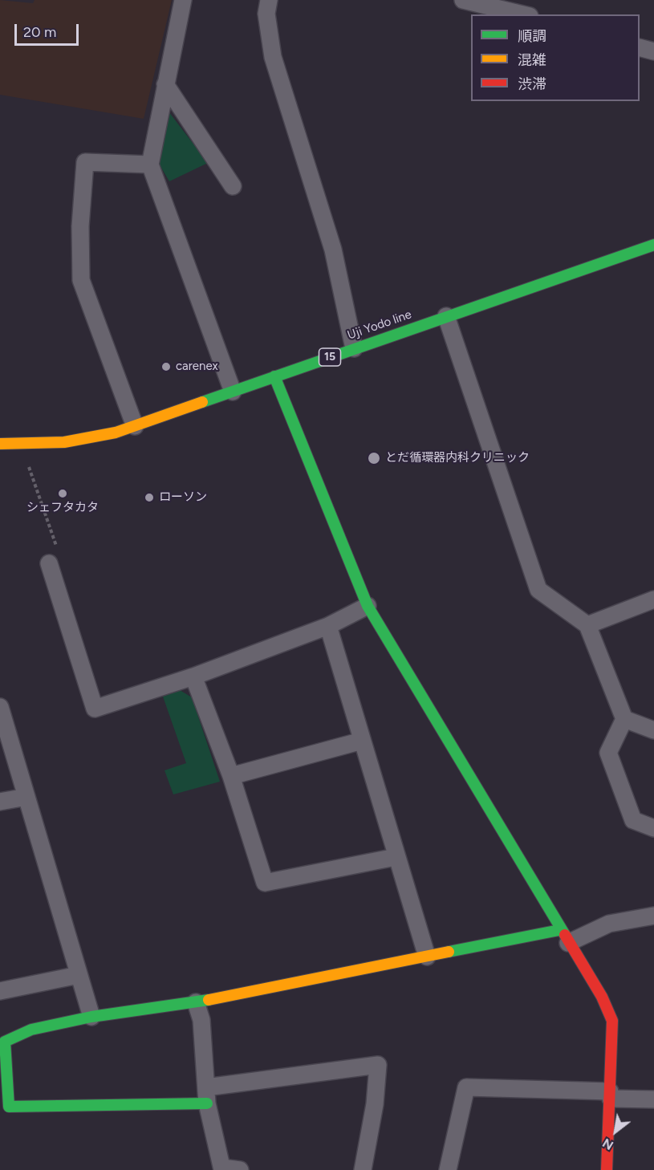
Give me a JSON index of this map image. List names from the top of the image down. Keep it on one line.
{"streets":{"street":["Uji Yodo line","15"]},"places":["carenex","とだ循環器内科クリニック","シェフタカタ","ローソン"],"legend":["順調","混雑","渋滞"],"scale_bar":"20 m","north":"bottom left"}
